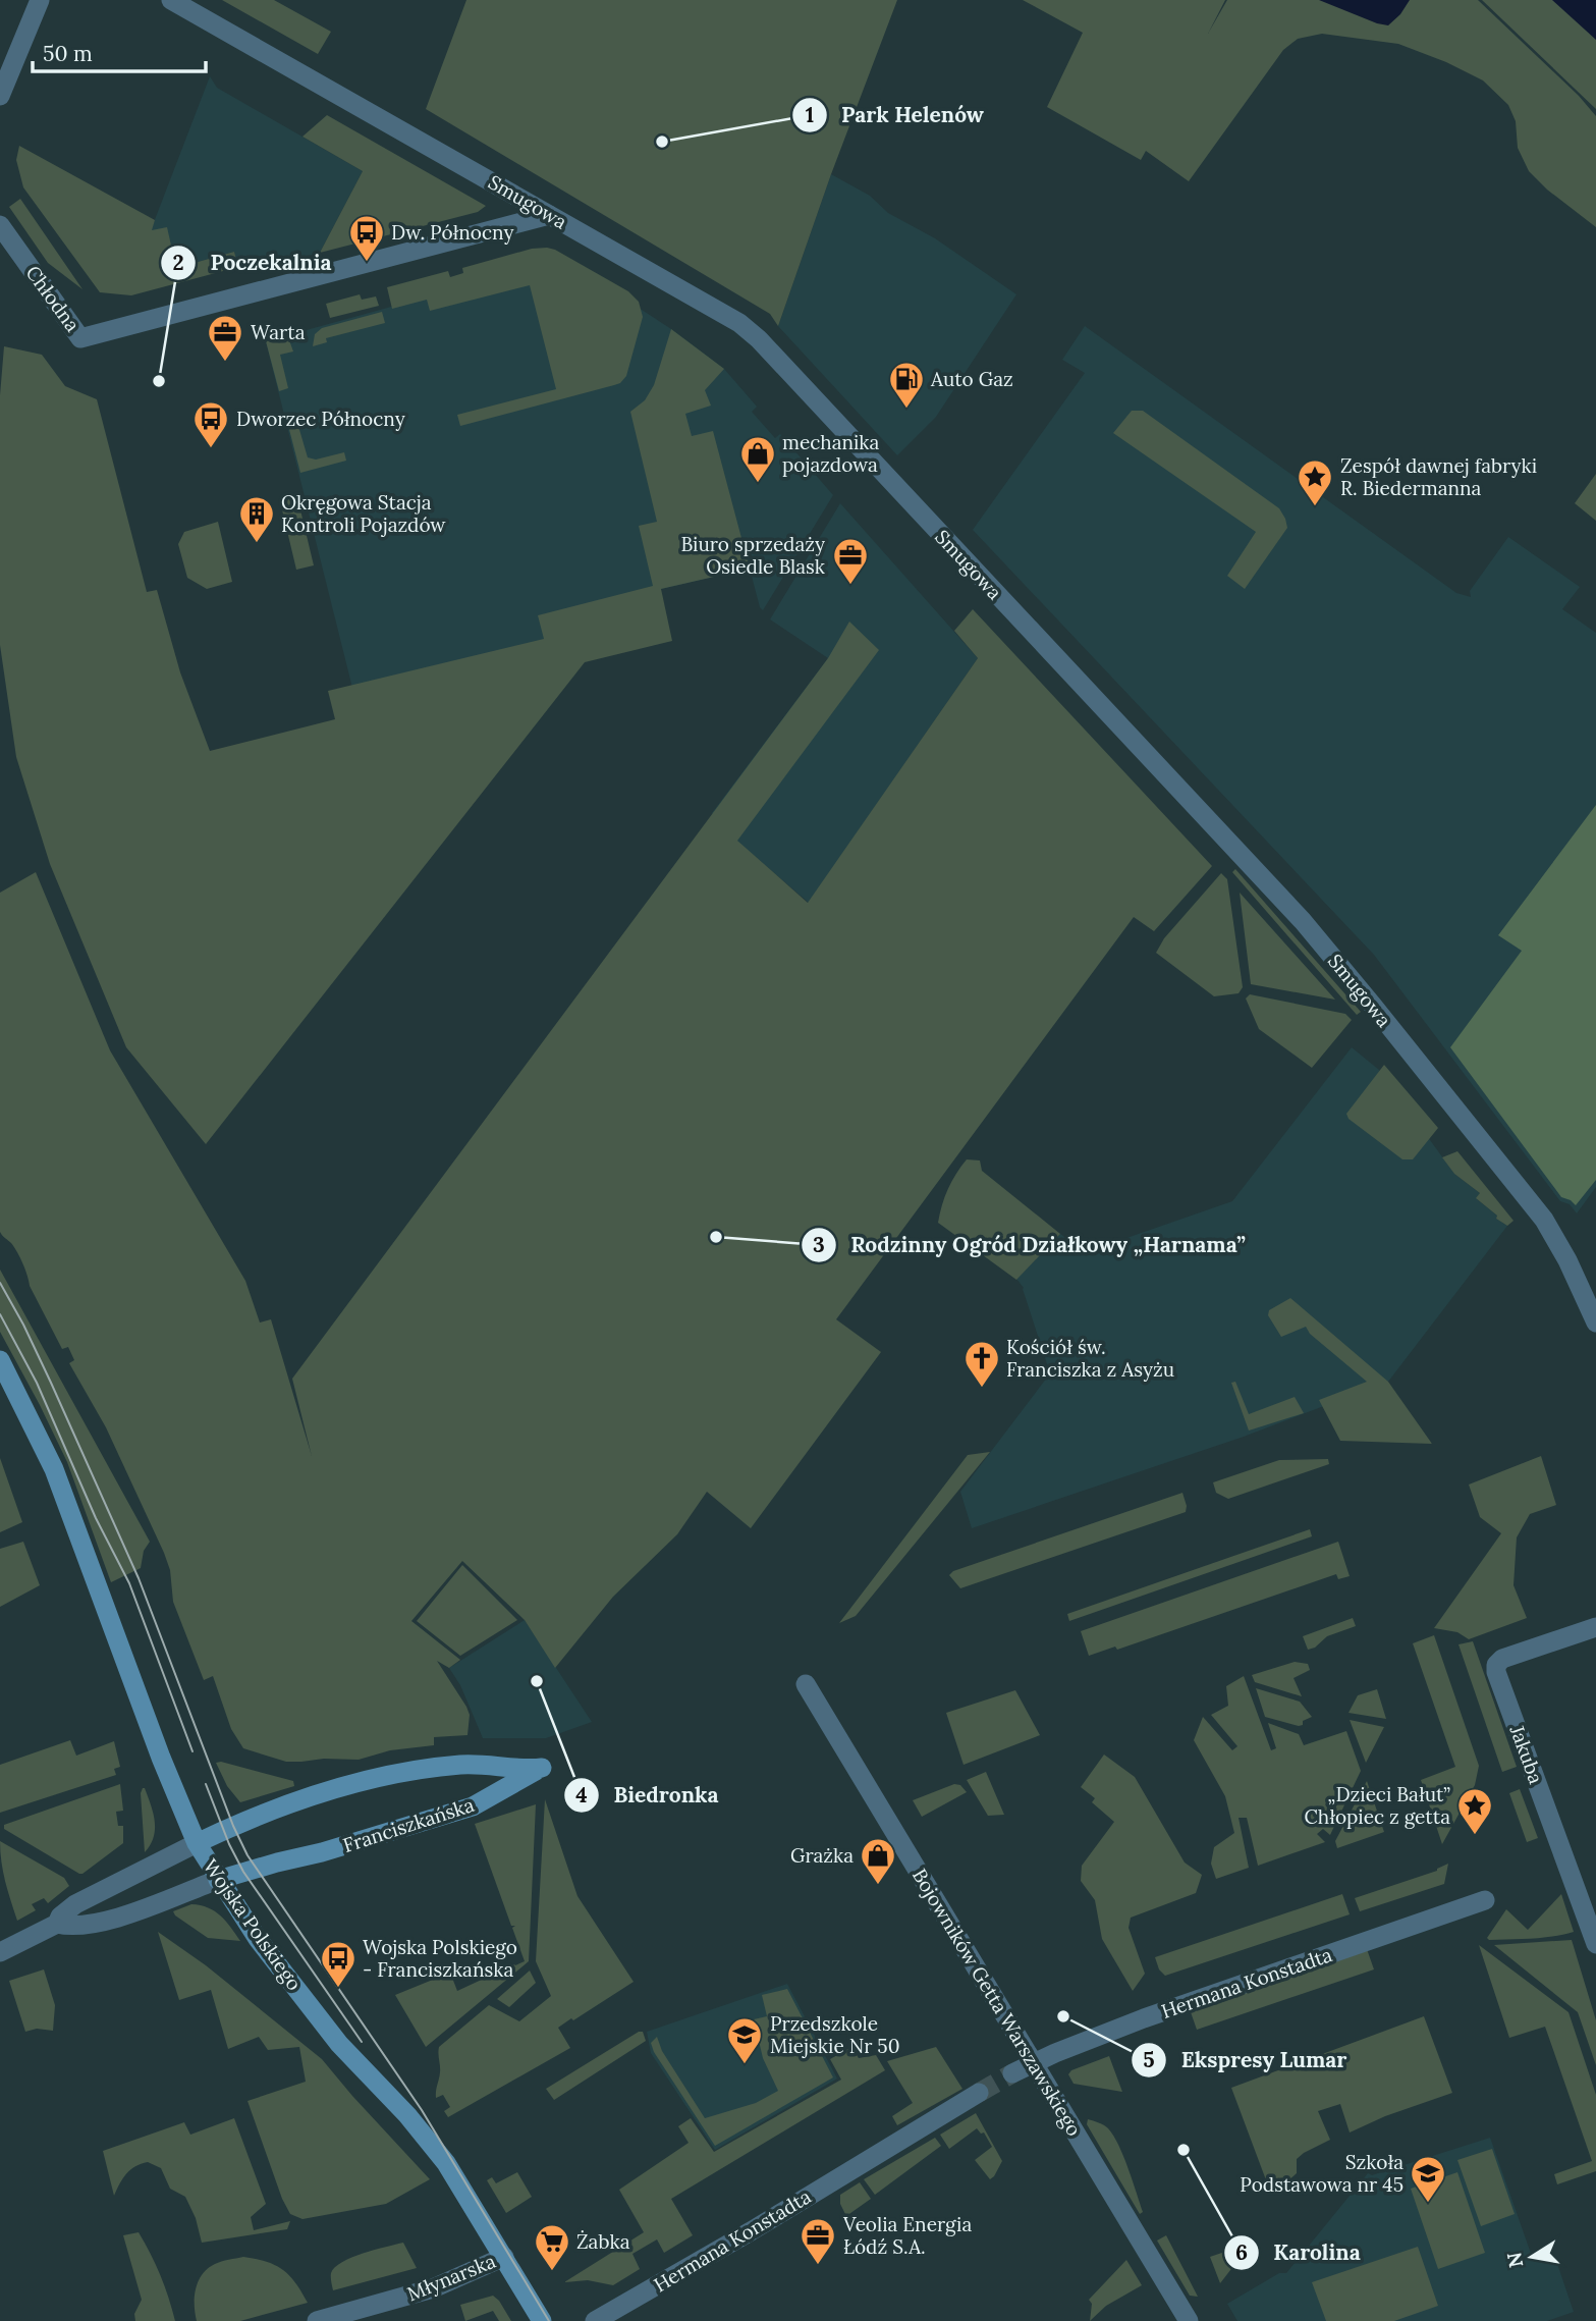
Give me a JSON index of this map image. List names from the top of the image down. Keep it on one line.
{"streets":{"main road":["Franciszkańska","Wojska Polskiego"],"street":["Smugowa","Chłodna","Jakuba","Hermana Konstadta","Bojowników Getta Warszawskiego","Młynarska"]},"crossings":[["Smugowa","Chłodna"],["Franciszkańska","Wojska Polskiego"],["Wojska Polskiego","Młynarska"],["Hermana Konstadta","Bojowników Getta Warszawskiego"]],"places":{"other":["Park Helenów","Poczekalnia","Rodzinny Ogród Działkowy „Harnama”","Biedronka","Ekspresy Lumar","Karolina"],"bus stop":["Dw. Północny","Dworzec Północny","Wojska Polskiego - Franciszkańska"],"office":["Warta","Biuro sprzedaży Osiedle Blask","Veolia Energia Łódź S.A."],"fuel station":["Auto Gaz"],"shop":["mechanika pojazdowa","Grażka"],"place":["Zespół dawnej fabryki R. Biedermanna","„Dzieci Bałut” Chłopiec z getta"],"building":["Okręgowa Stacja Kontroli Pojazdów"],"church":["Kościół św. Franciszka z Asyżu"],"school or university":["Przedszkole Miejskie Nr 50","Szkoła Podstawowa nr 45"],"supermarket":["Żabka"]},"scale_bar":"50 m","north":"left"}
